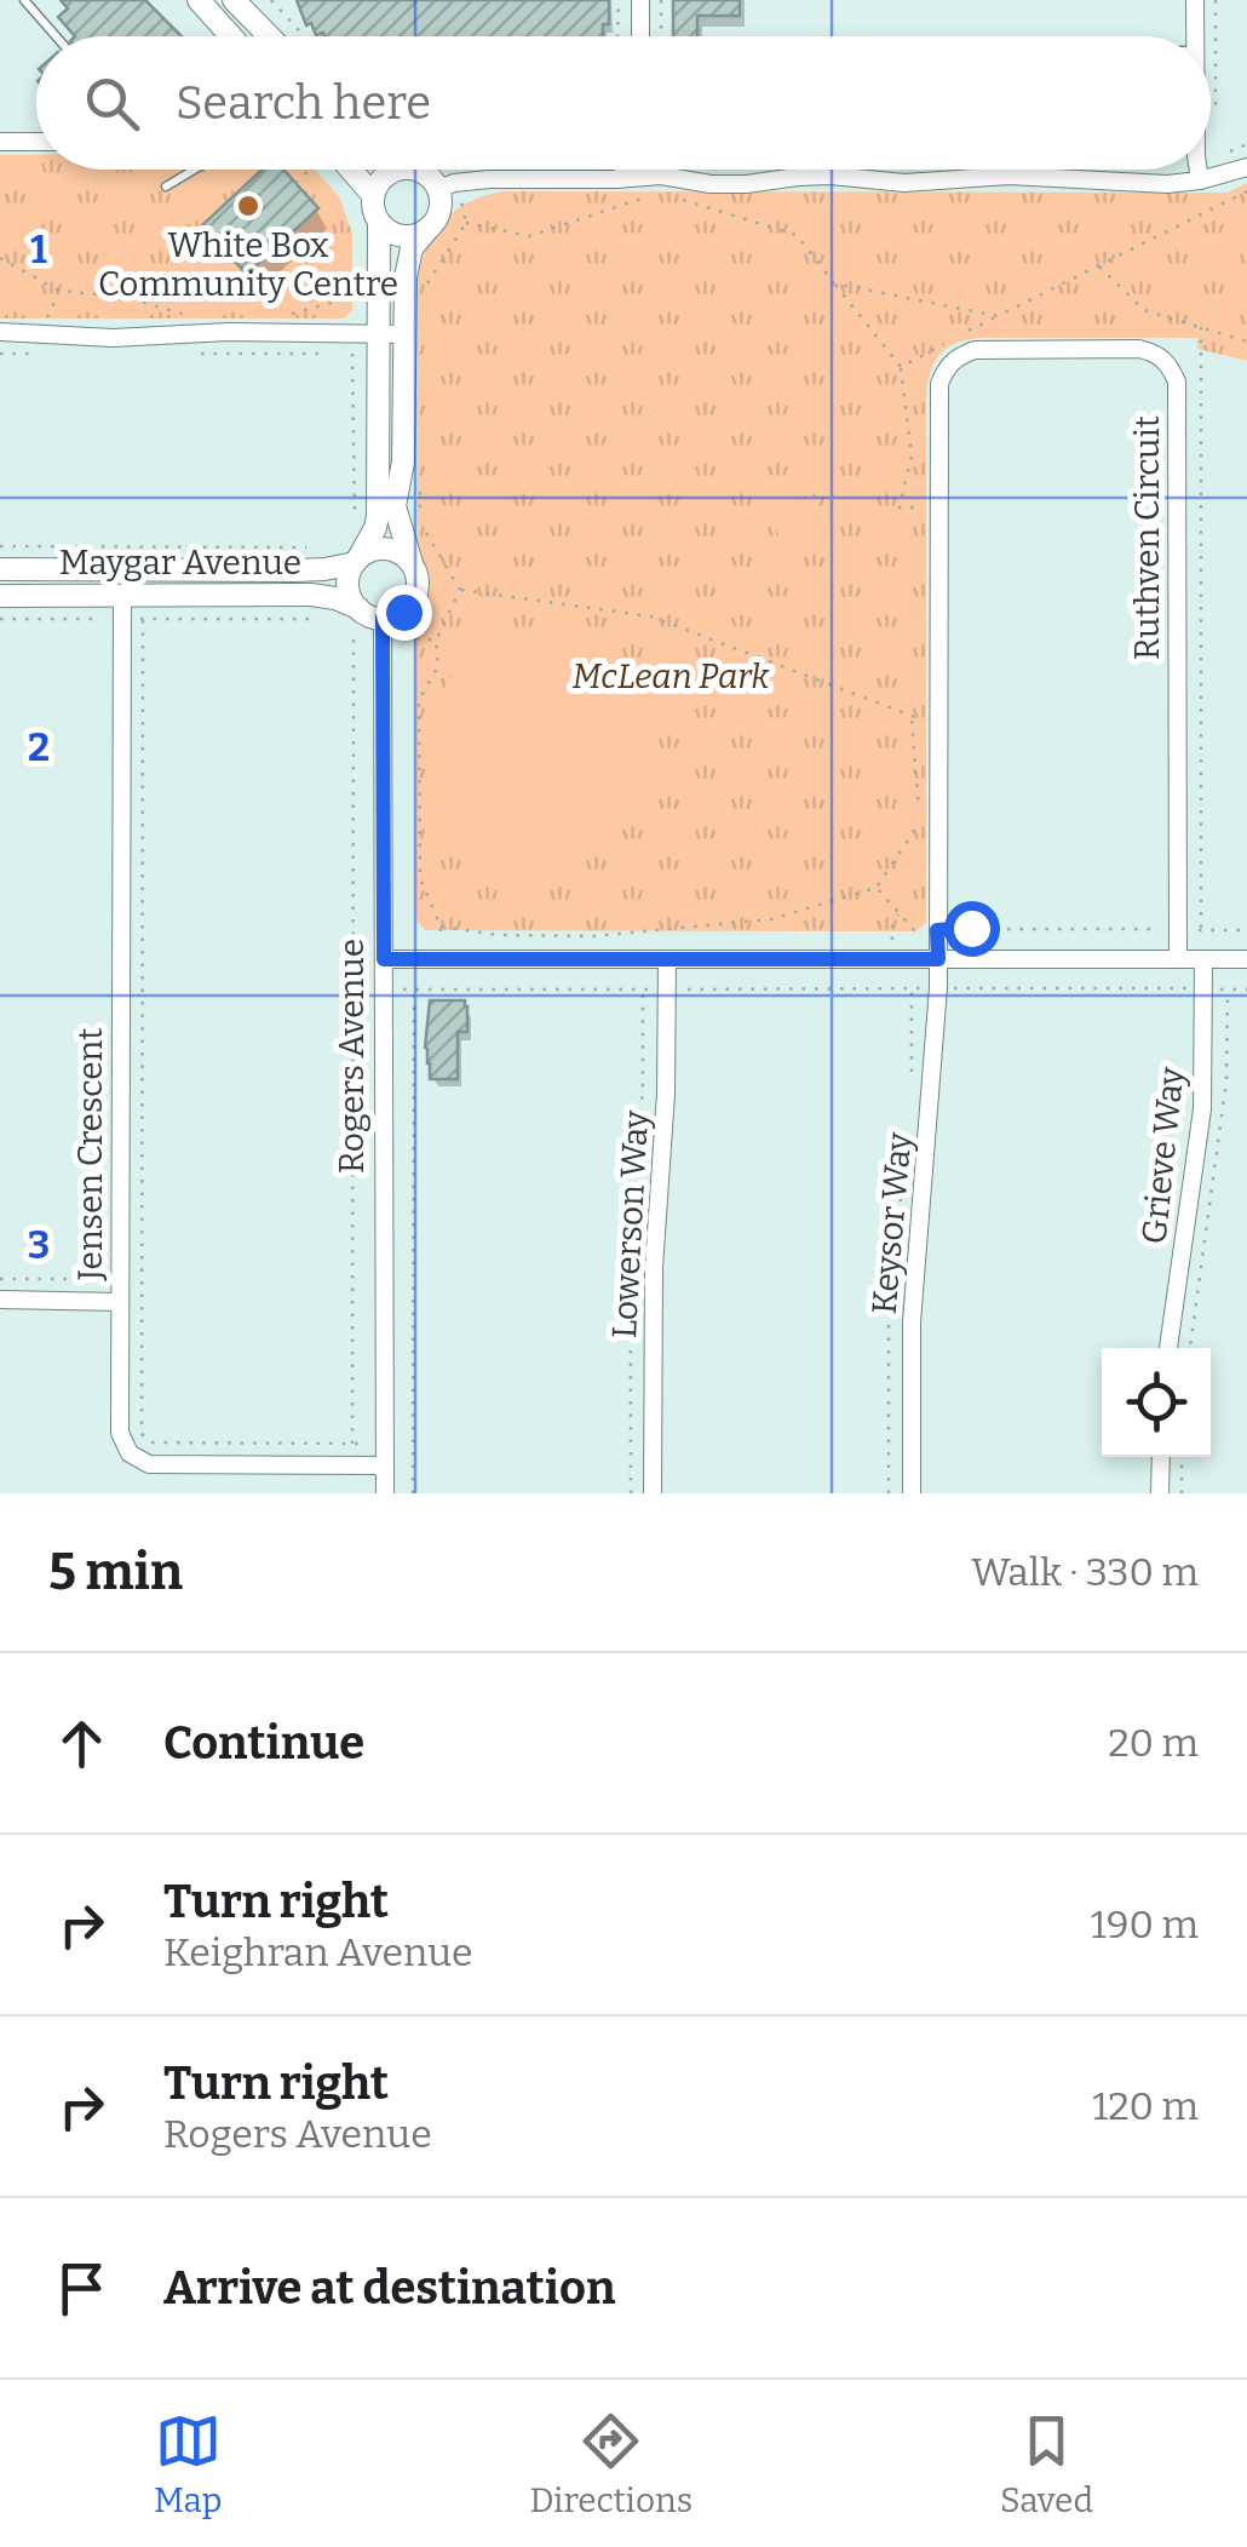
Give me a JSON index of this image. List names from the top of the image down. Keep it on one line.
{"streets":{"street":["Ruthven Circuit","Maygar Avenue","Rogers Avenue","Jensen Crescent","Grieve Way","Keysor Way","Lowerson Way"]},"crossings":[["Ruthven Circuit","Keysor Way"],["Maygar Avenue","Rogers Avenue"],["Maygar Avenue","Jensen Crescent"],["Rogers Avenue","Jensen Crescent"]],"parks":["McLean Park"],"places":["White Box Community Centre"],"page":{"search":"Search here","heading":["5 min","Walk · 330 m"],"list":[["Continue","20 m"],["Turn right","Keighran Avenue","190 m"],["Turn right","Rogers Avenue","120 m"],"Arrive at destination"],"nav":["Map","Directions","Saved"]},"grid":{"rows":["1","2","3"]}}
